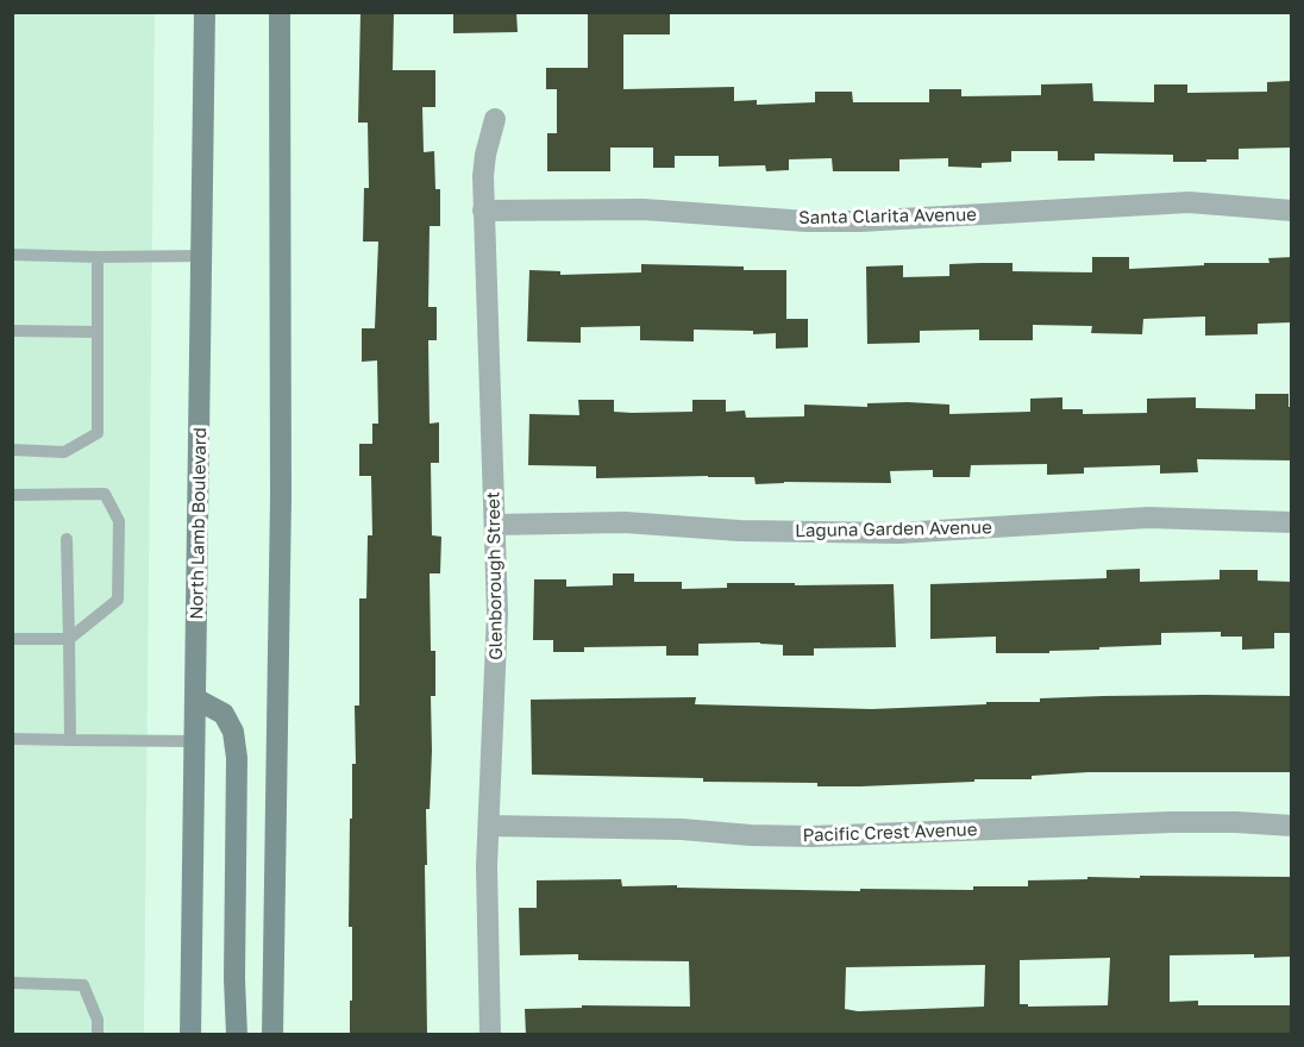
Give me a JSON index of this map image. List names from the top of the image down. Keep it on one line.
{"streets":{"main road":["North Lamb Boulevard"],"street":["Santa Clarita Avenue","Laguna Garden Avenue","Glenborough Street","Pacific Crest Avenue"]},"crossings":[["Santa Clarita Avenue","Glenborough Street"],["Laguna Garden Avenue","Glenborough Street"],["Glenborough Street","Pacific Crest Avenue"]]}
